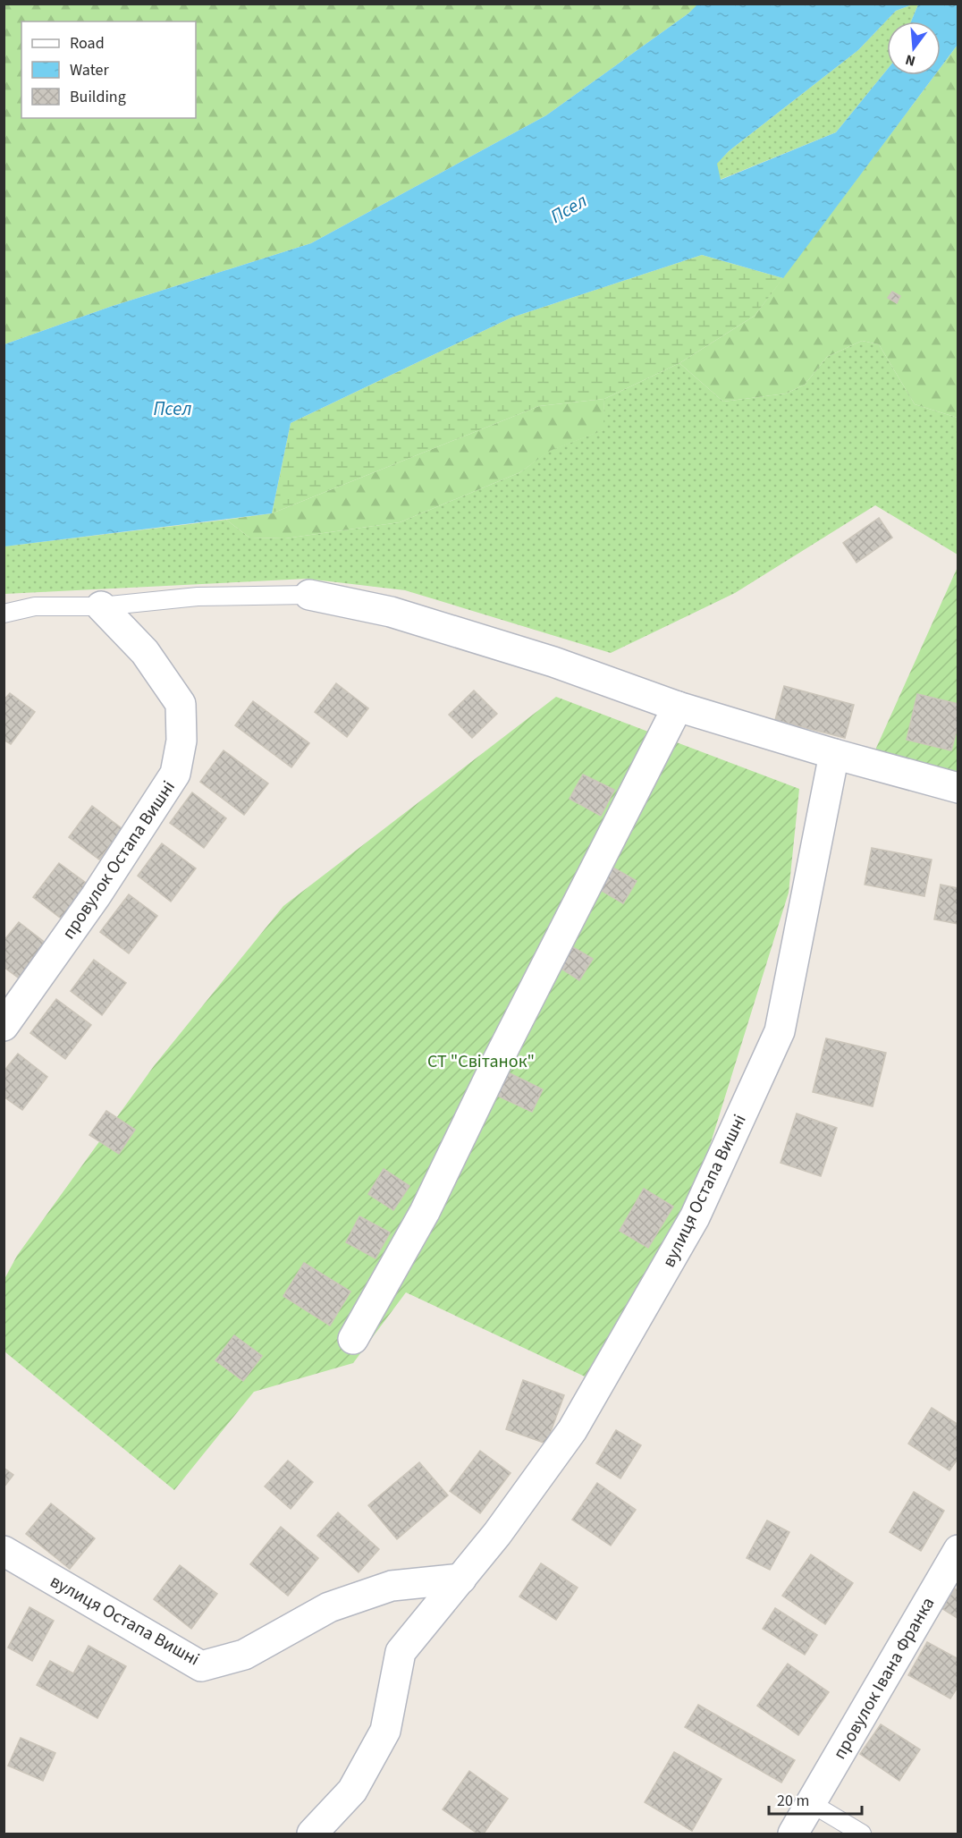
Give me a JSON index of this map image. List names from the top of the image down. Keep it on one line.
{"streets":{"street":["провулок Остапа Вишні","вулиця Остапа Вишні","провулок Івана Франка"]},"water":["Псел"],"parks":["СТ \"Світанок\""],"legend":["Road","Water","Building"],"scale_bar":"20 m","north":"bottom"}
